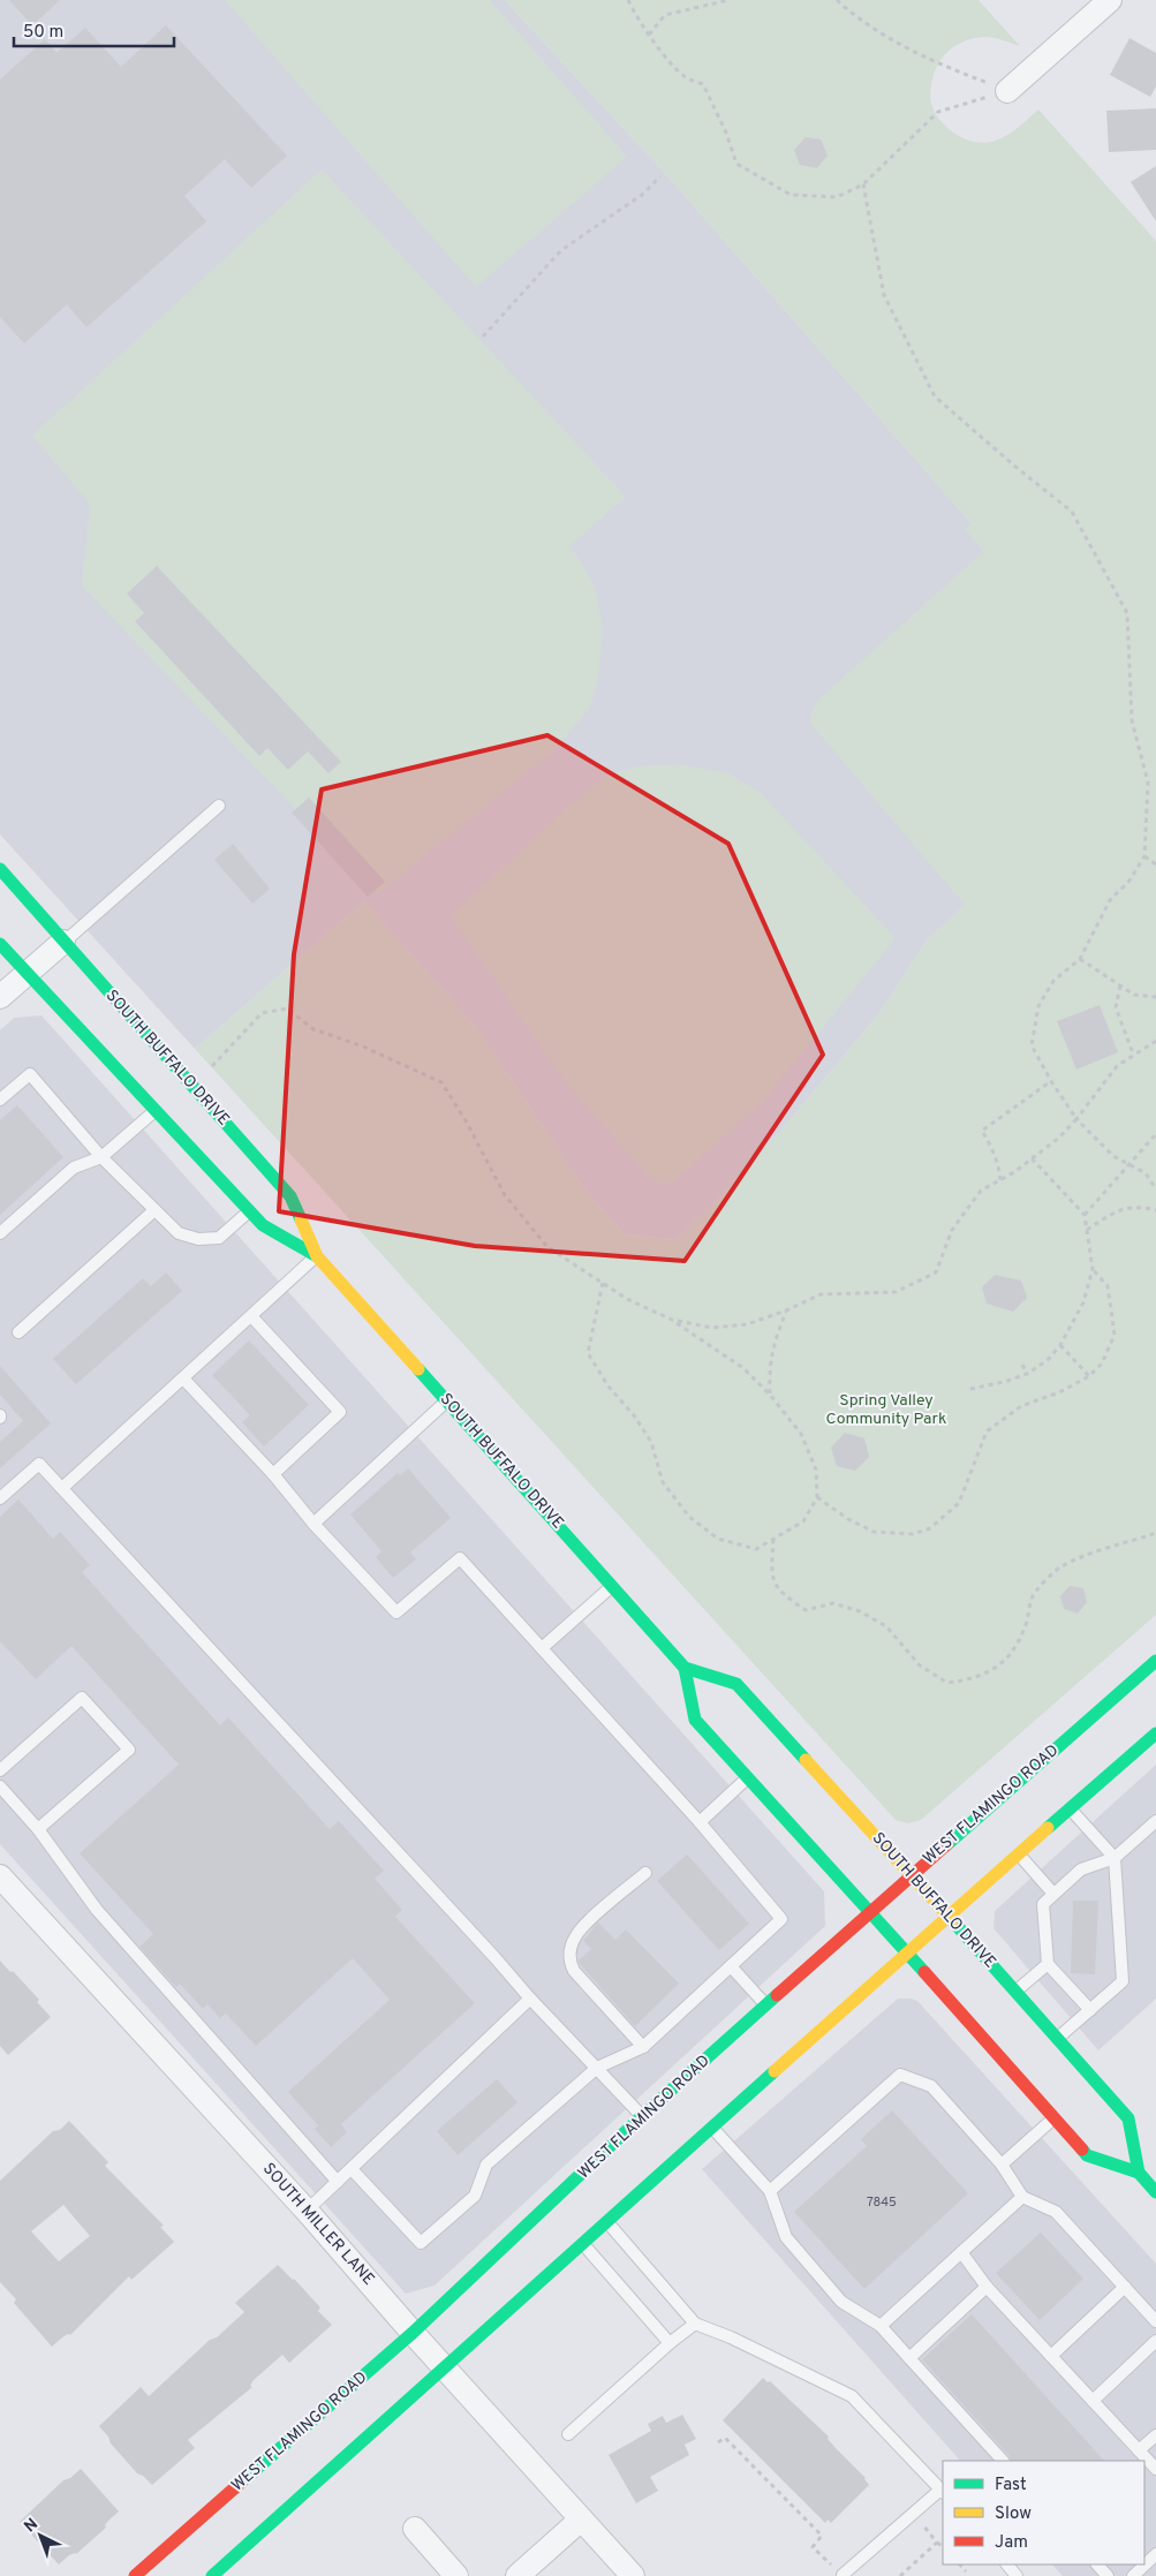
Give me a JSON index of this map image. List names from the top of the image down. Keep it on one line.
{"streets":{"main road":["SOUTH BUFFALO DRIVE","WEST FLAMINGO ROAD"],"street":["SOUTH MILLER LANE"]},"crossings":[["SOUTH BUFFALO DRIVE","WEST FLAMINGO ROAD"],["WEST FLAMINGO ROAD","SOUTH MILLER LANE"]],"parks":["Spring Valley Community Park"],"house_numbers":["7845"],"legend":["Fast","Slow","Jam"],"scale_bar":"50 m","north":"top left"}
